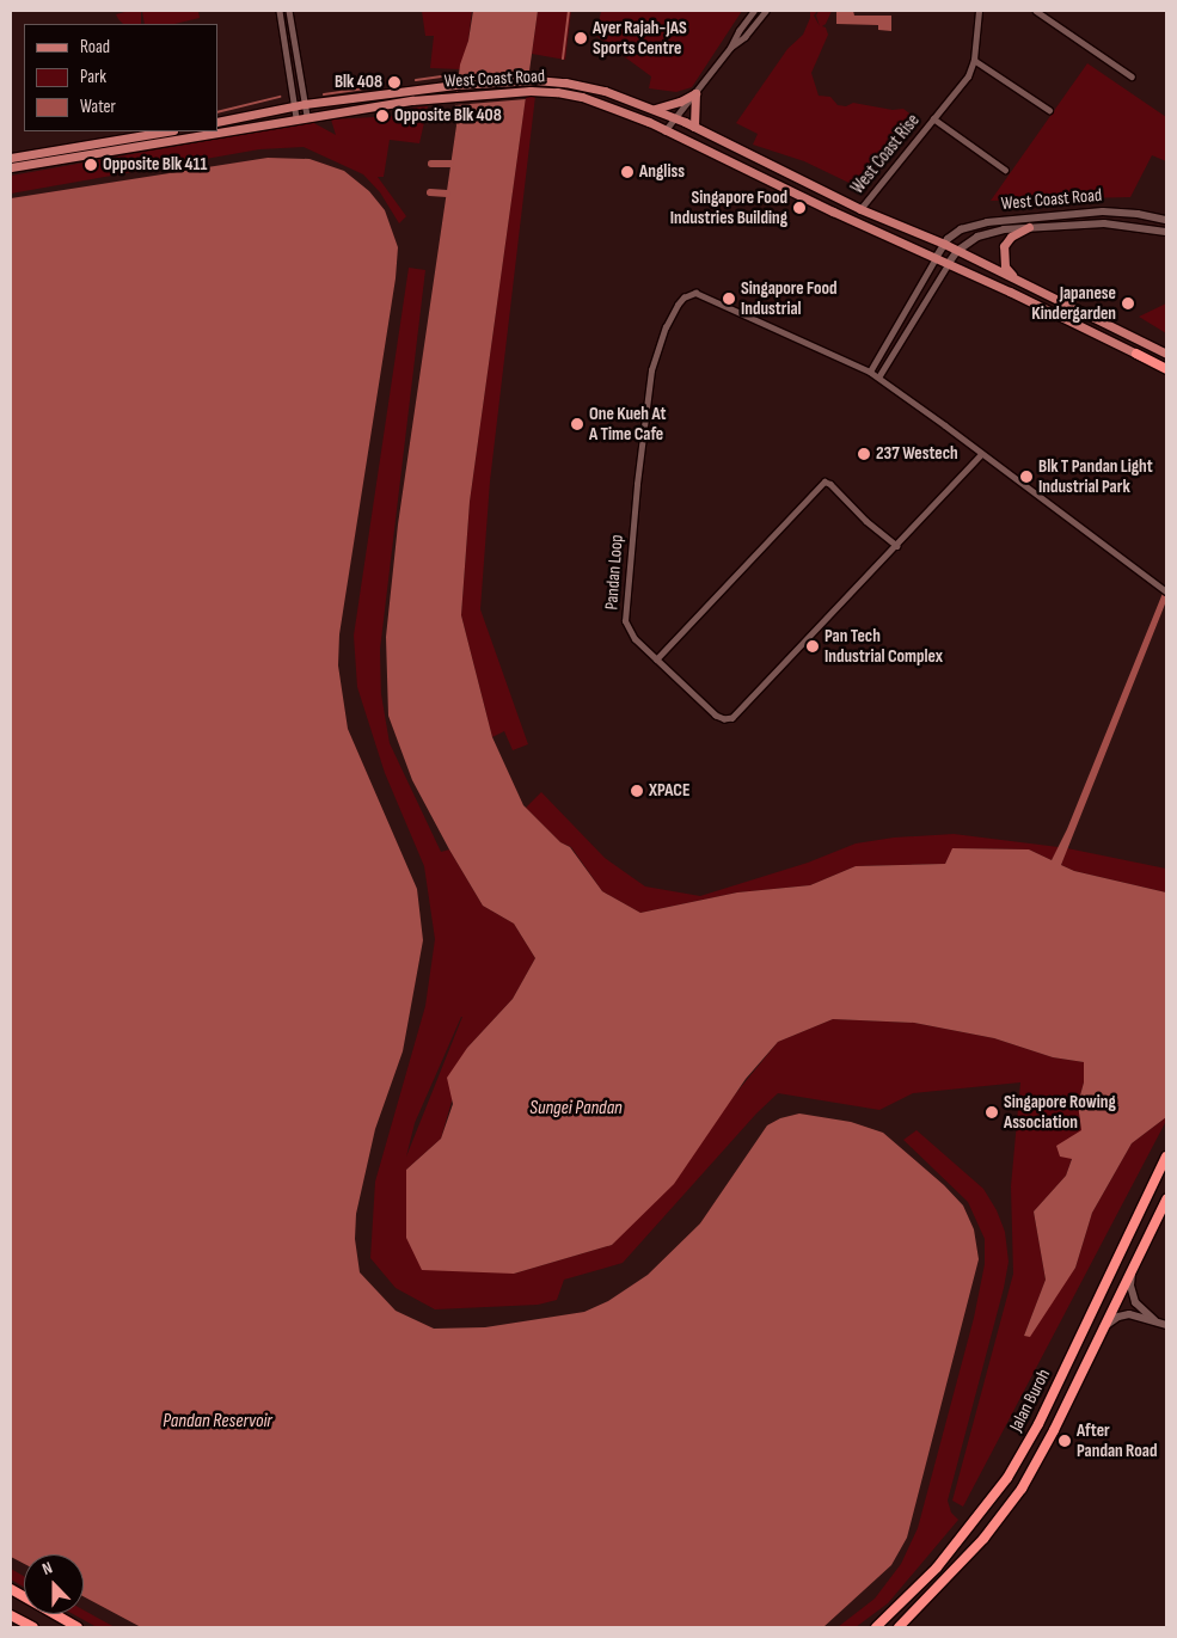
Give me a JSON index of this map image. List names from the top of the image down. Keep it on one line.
{"streets":{"highway":["Jalan Buroh"],"main road":["West Coast Road"],"street":["West Coast Rise","Pandan Loop"]},"crossings":[["West Coast Road","West Coast Rise"]],"water":["Sungei Pandan","Pandan Reservoir"],"places":["Ayer Rajah-JAS Sports Centre","Blk 408","Opposite Blk 408","Opposite Blk 411","Angliss","Singapore Food Industries Building","Singapore Food Industrial","Japanese Kindergarden","One Kueh At A Time Cafe","237 Westech","Blk T Pandan Light Industrial Park","Pan Tech Industrial Complex","XPACE","Singapore Rowing Association","After Pandan Road"],"legend":["Road","Park","Water"],"north":"top"}
